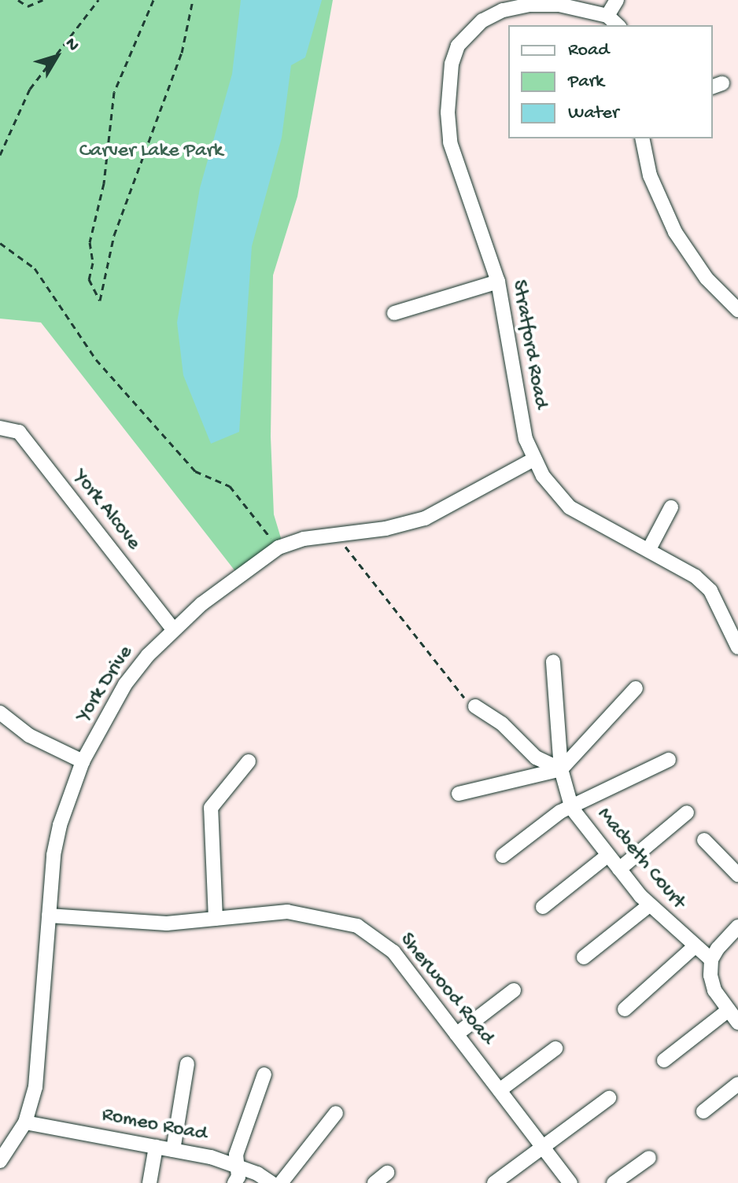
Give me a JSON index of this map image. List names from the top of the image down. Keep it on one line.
{"streets":{"street":["Stratford Road","York Alcove","York Drive","Macbeth Court","Sherwood Road","Romeo Road"]},"crossings":[["Stratford Road","York Drive"],["York Alcove","York Drive"],["York Drive","Sherwood Road"],["York Drive","Romeo Road"]],"parks":["Carver Lake Park"],"legend":["Road","Park","Water"],"north":"top right"}
